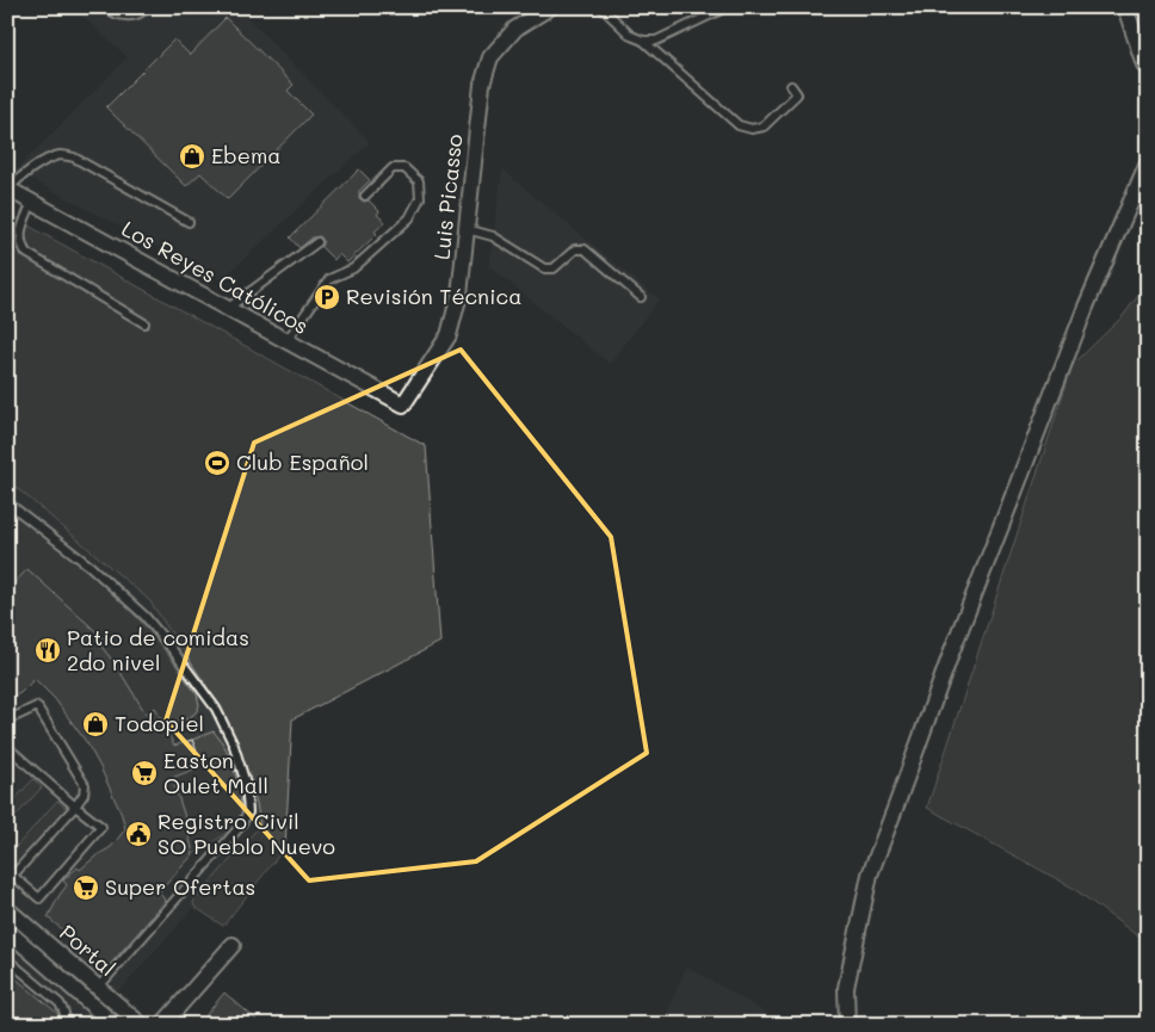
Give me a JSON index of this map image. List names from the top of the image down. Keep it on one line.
{"streets":{"street":["Luis Picasso","Los Reyes Católicos","Portal"]},"crossings":[["Luis Picasso","Los Reyes Católicos"]],"places":{"shop":["Ebema","Todopiel"],"parking":["Revisión Técnica"],"sports":["Club Español"],"restaurant":["Patio de comidas 2do nivel"],"supermarket":["Easton Oulet Mall","Super Ofertas"],"public building":["Registro Civil SO Pueblo Nuevo"]}}
